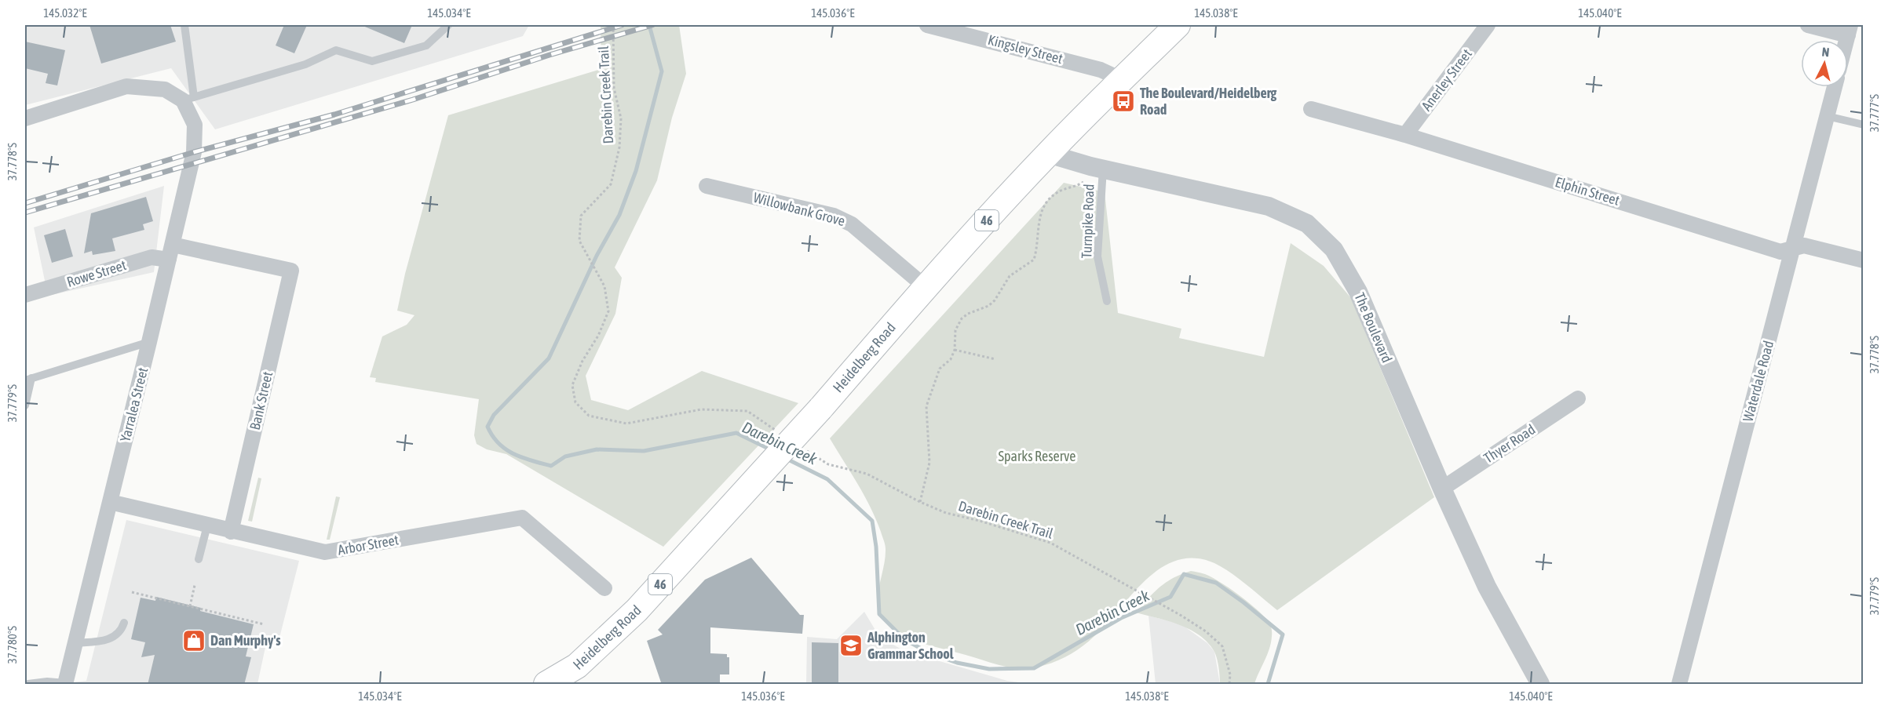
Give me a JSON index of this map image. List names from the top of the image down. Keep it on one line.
{"streets":{"main road":["46","Heidelberg Road"],"street":["Kingsley Street","Anerley Street","Elphin Street","Willowbank Grove","Rowe Street","The Boulevard","Waterdale Road","Bank Street","Yarralea Street","Thyer Road","Arbor Street"],"lane":["Turnpike Road"],"path":["Darebin Creek Trail"]},"crossings":[["Kingsley Street","Heidelberg Road"],["Anerley Street","Elphin Street"],["Elphin Street","Waterdale Road"],["Willowbank Grove","Heidelberg Road"],["Turnpike Road","The Boulevard"],["Rowe Street","Yarralea Street"],["The Boulevard","Heidelberg Road"],["The Boulevard","Thyer Road"],["Bank Street","Yarralea Street"],["Bank Street","Arbor Street"],["Yarralea Street","Arbor Street"]],"water":["Darebin Creek"],"parks":["Sparks Reserve"],"places":{"bus stop":["The Boulevard/Heidelberg Road"],"shop":["Dan Murphy's"],"school or university":["Alphington Grammar School"]},"north":"top","coordinates":["145.032°E","145.034°E","145.036°E","145.038°E","145.040°E","37.777°S","37.778°S","37.779°S","37.780°S"]}
